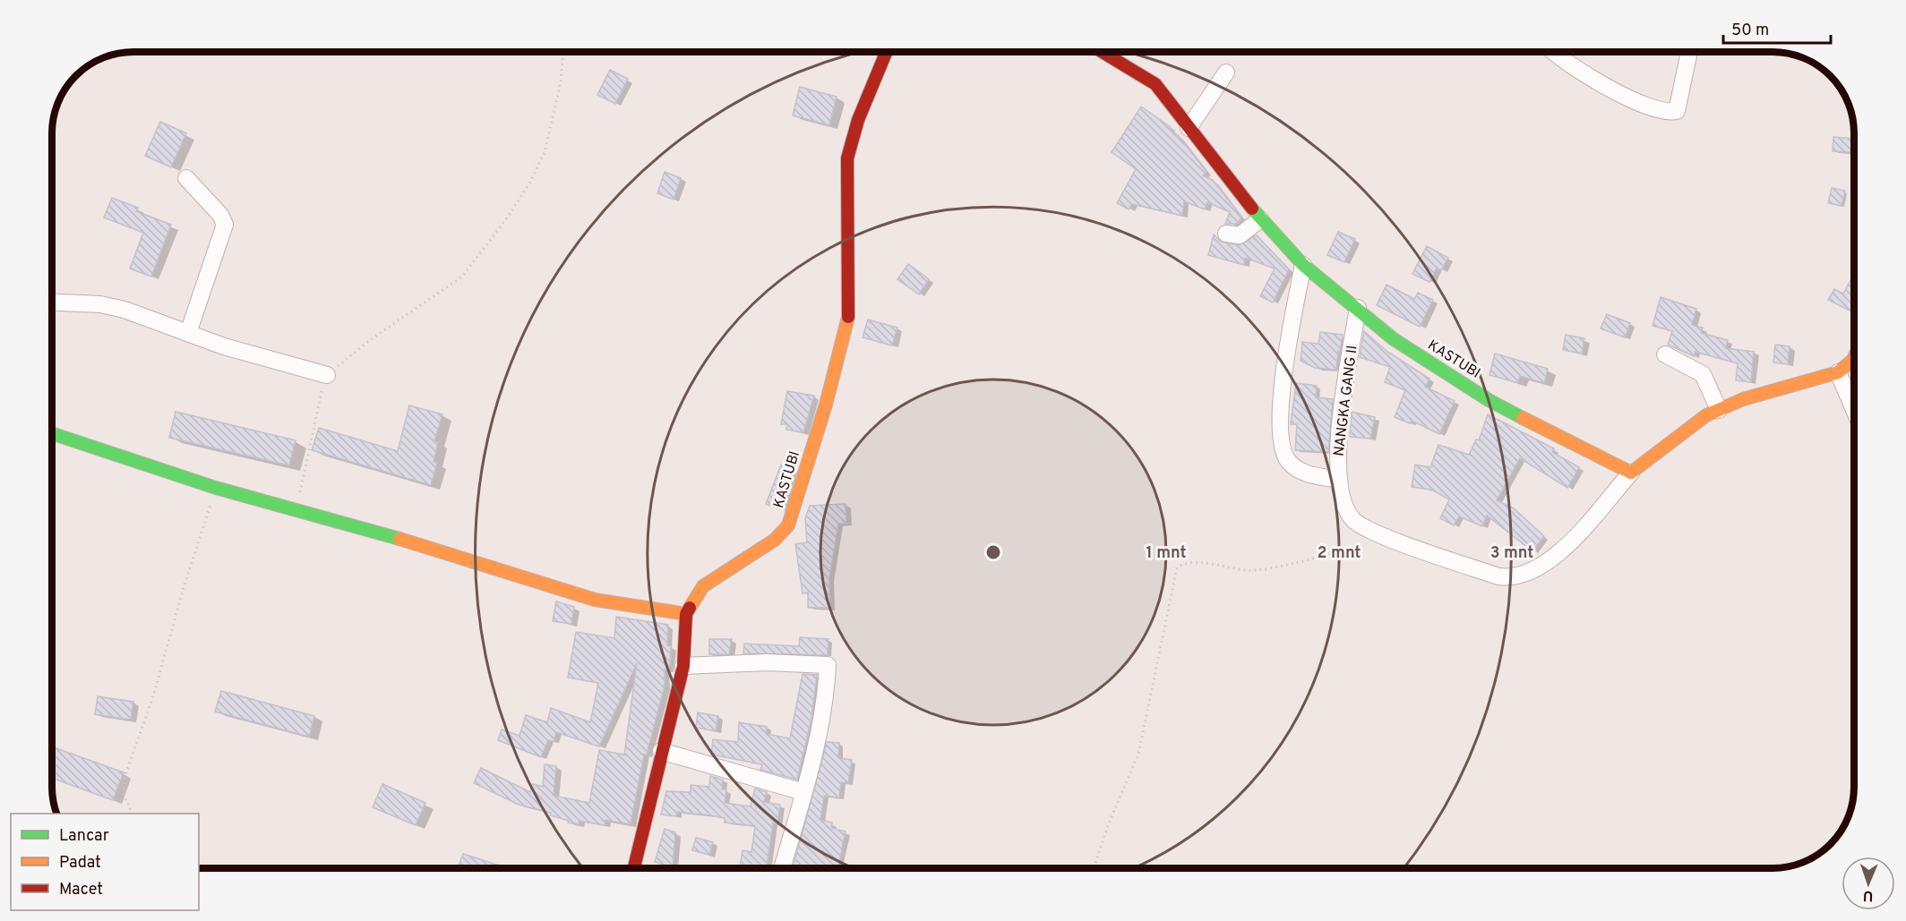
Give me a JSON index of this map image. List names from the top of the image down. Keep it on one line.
{"streets":{"street":["KASTUBI","NANGKA GANG II"]},"crossings":[["KASTUBI","NANGKA GANG II"]],"legend":["Lancar","Padat","Macet"],"scale_bar":"50 m","north":"bottom","rings":["1 mnt","2 mnt","3 mnt"]}
